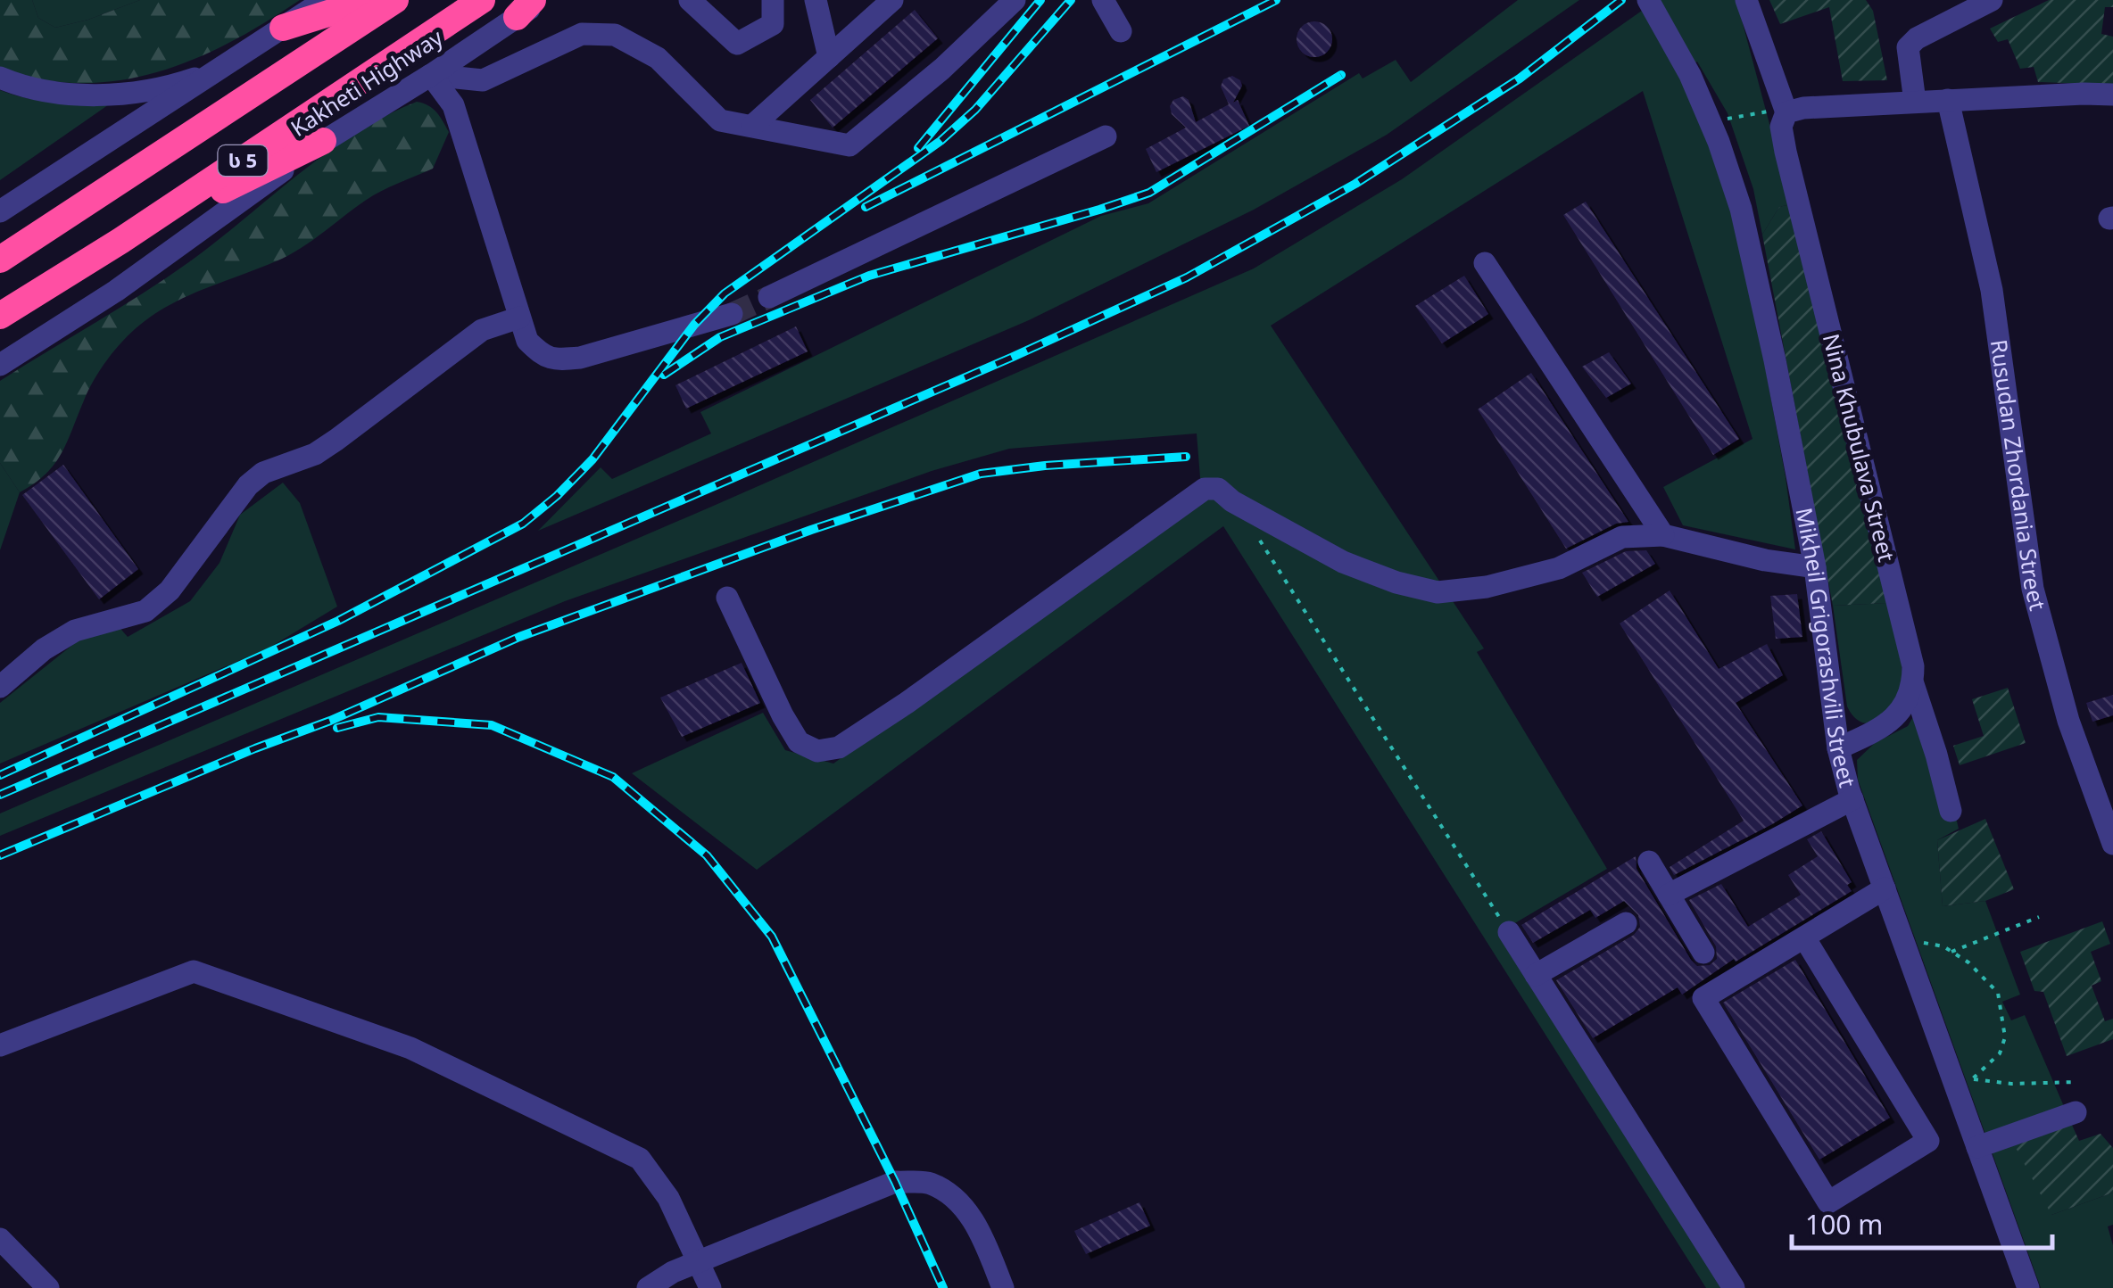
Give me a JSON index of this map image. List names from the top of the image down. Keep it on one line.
{"streets":{"highway":["Kakheti Highway","ს 5"],"street":["Nina Khubulava Street","Rusudan Zhordania Street","Mikheil Grigorashvili Street"]},"scale_bar":"100 m"}
